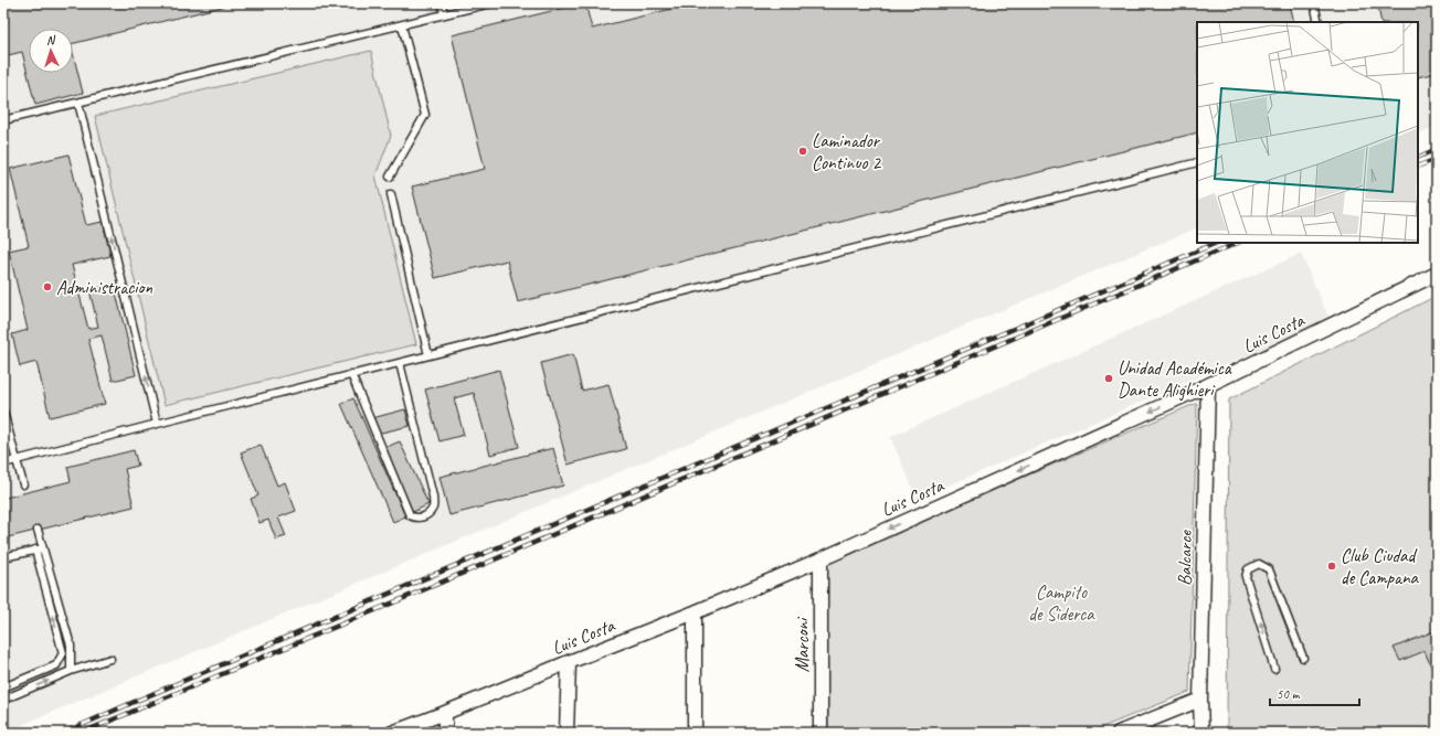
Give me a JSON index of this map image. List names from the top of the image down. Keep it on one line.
{"streets":{"street":["Luis Costa","Balcarce","Marconi"]},"crossings":[["Luis Costa","Balcarce"],["Luis Costa","Marconi"]],"one_way":["Luis Costa"],"parks":["Campito de Siderca"],"places":["Laminador Continuo 2","Administracion","Unidad Académica Dante Alighieri","Club Ciudad de Campana"],"scale_bar":"50 m","north":"top"}
